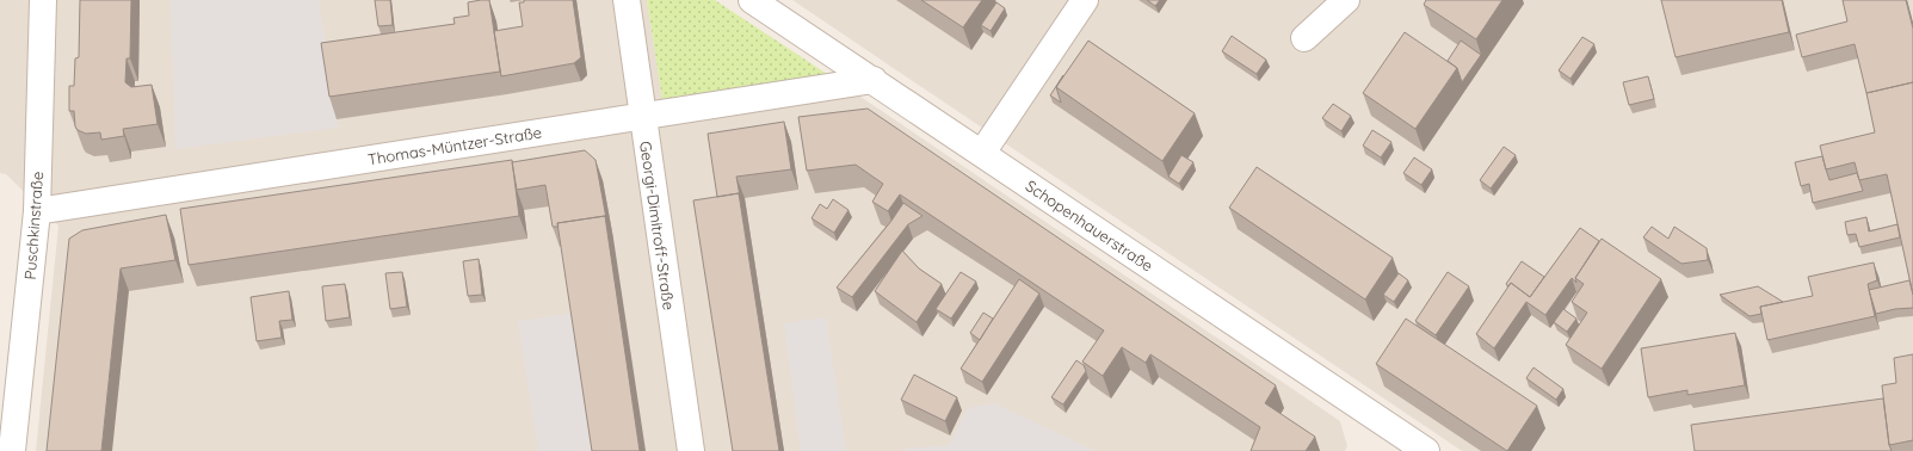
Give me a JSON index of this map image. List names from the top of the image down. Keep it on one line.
{"streets":{"street":["Thomas-Müntzer-Straße","Puschkinstraße","Georgi-Dimitroff-Straße","Schopenhauerstraße"]},"crossings":[["Thomas-Müntzer-Straße","Puschkinstraße"],["Thomas-Müntzer-Straße","Georgi-Dimitroff-Straße"],["Thomas-Müntzer-Straße","Schopenhauerstraße"]]}
